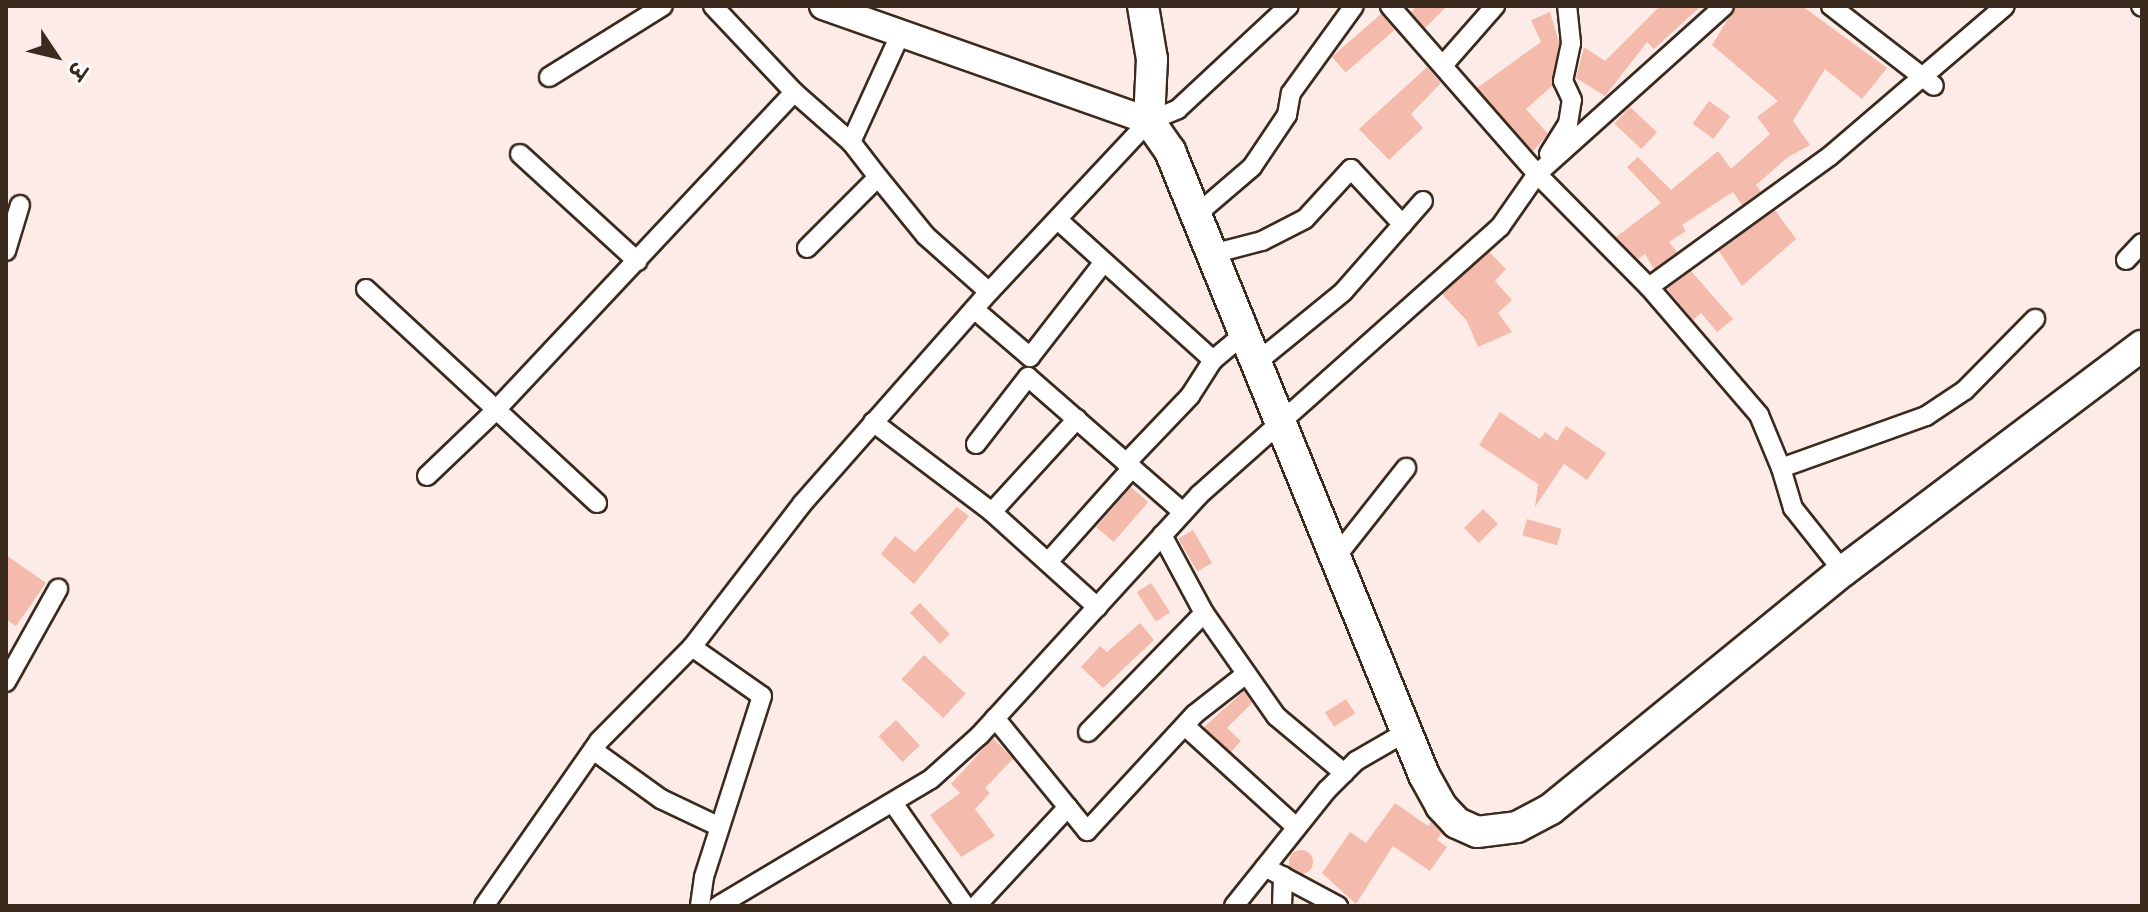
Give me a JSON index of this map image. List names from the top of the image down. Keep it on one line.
{"north":"bottom right"}
